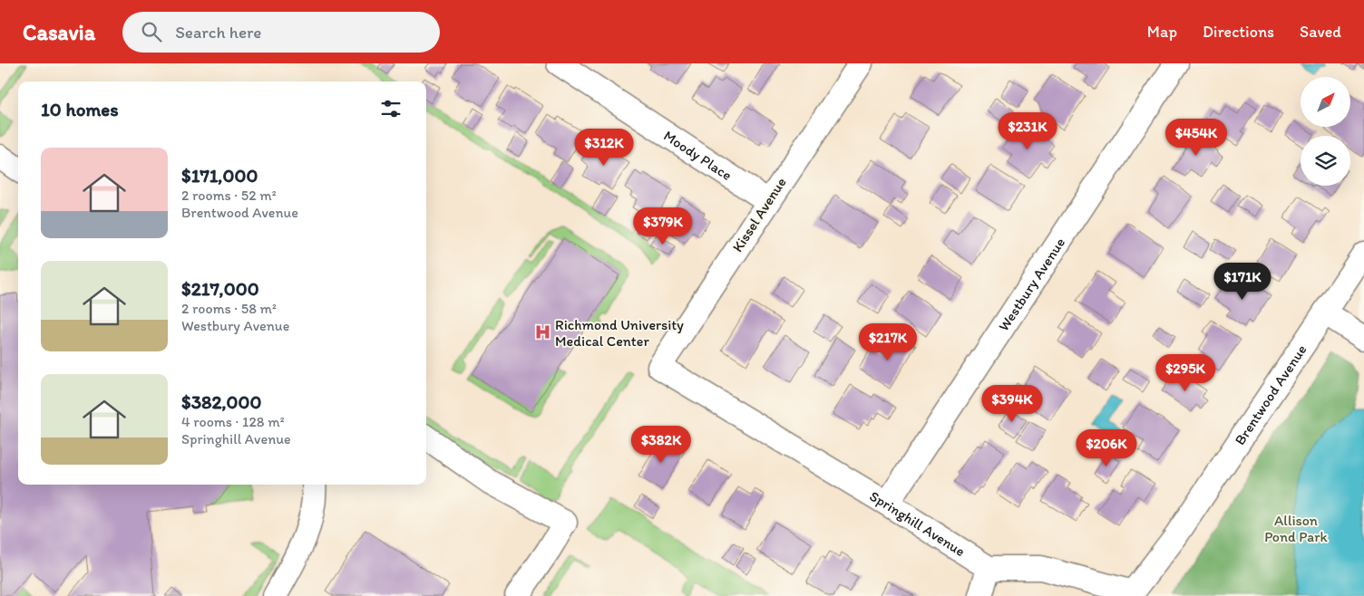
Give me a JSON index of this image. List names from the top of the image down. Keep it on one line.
{"streets":{"street":["Moody Place","Kissel Avenue","Westbury Avenue","Brentwood Avenue","Springhill Avenue"]},"crossings":[["Moody Place","Kissel Avenue"],["Kissel Avenue","Springhill Avenue"],["Westbury Avenue","Springhill Avenue"],["Brentwood Avenue","Springhill Avenue"]],"parks":["Allison Pond Park"],"places":{"hospital":["Richmond University Medical Center"]},"north":"top right","page":{"header":"Casavia","search":"Search here","nav":["Map","Directions","Saved"],"heading":"10 homes","price":["$231K","$454K","$312K","$379K","$171K","$217K","$295K","$394K","$382K","$206K"],"list":[{"name":"$171,000","note":"2 rooms · 52 m² · Brentwood Avenue"},{"name":"$217,000","note":"2 rooms · 58 m² · Westbury Avenue"},{"name":"$382,000","note":"4 rooms · 128 m² · Springhill Avenue"}]}}
